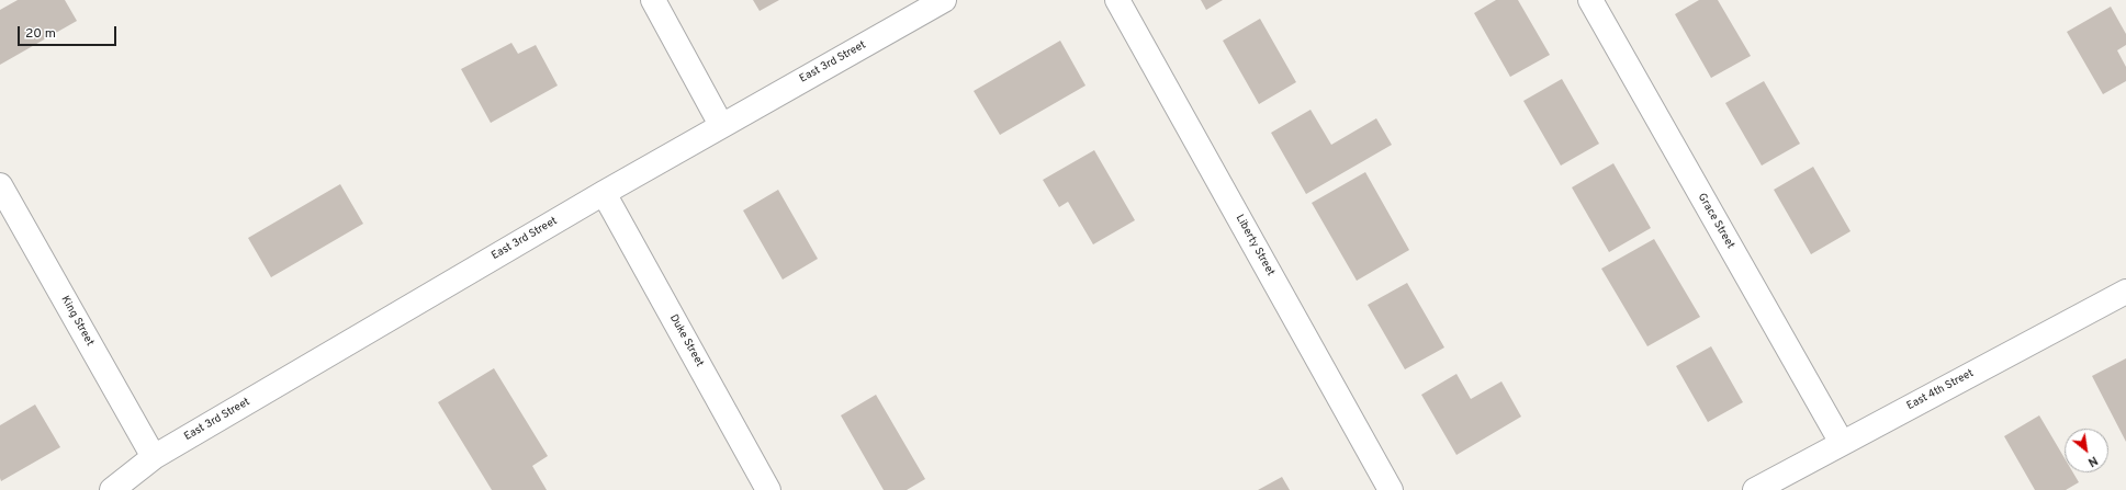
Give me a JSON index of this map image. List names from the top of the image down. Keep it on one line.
{"streets":{"street":["East 3rd Street","Grace Street","Liberty Street","King Street","Duke Street","East 4th Street"]},"crossings":[["East 3rd Street","King Street"],["East 3rd Street","Duke Street"],["Grace Street","East 4th Street"]],"scale_bar":"20 m","north":"bottom right"}
